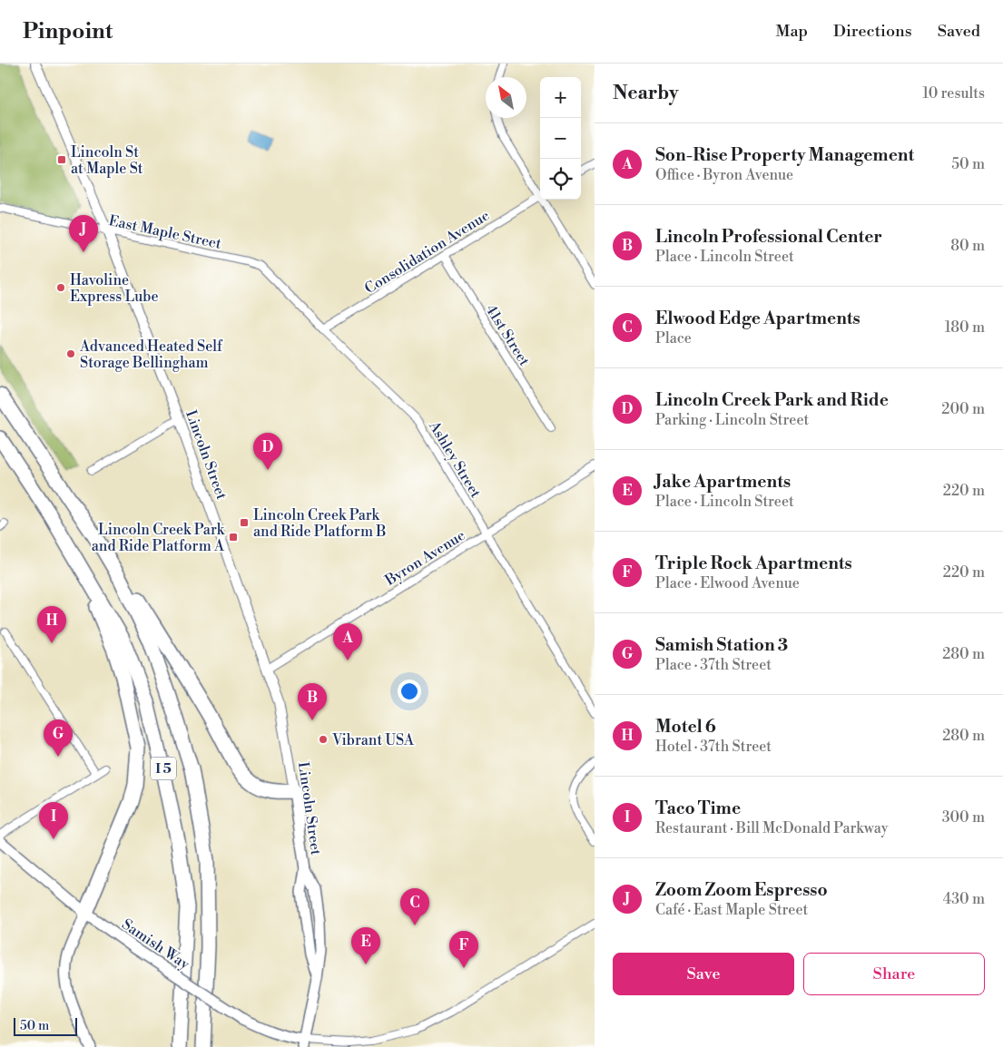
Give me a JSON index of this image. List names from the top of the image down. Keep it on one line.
{"streets":{"highway":["I 5"],"main road":["Lincoln Street","Samish Way"],"street":["East Maple Street","Consolidation Avenue","41st Street","Ashley Street","Byron Avenue"]},"crossings":[["East Maple Street","Lincoln Street"],["East Maple Street","Ashley Street"],["Consolidation Avenue","41st Street"],["Consolidation Avenue","Ashley Street"],["Lincoln Street","Byron Avenue"],["Lincoln Street","Samish Way"],["Ashley Street","Byron Avenue"]],"places":{"transit":["Lincoln St at Maple St","Lincoln Creek Park and Ride Platform B","Lincoln Creek Park and Ride Platform A"],"other":["Havoline Express Lube","Advanced Heated Self Storage Bellingham","Vibrant USA"]},"scale_bar":"50 m","north":"top left","page":{"header":"Pinpoint","nav":["Map","Directions","Saved"],"heading":["Nearby","10 results"],"map_buttons":["+","−"],"list":[{"mark":"A","name":"Son-Rise Property Management","note":"Office · Byron Avenue","value":"50 m"},{"mark":"B","name":"Lincoln Professional Center","note":"Place · Lincoln Street","value":"80 m"},{"mark":"C","name":"Elwood Edge Apartments","note":"Place","value":"180 m"},{"mark":"D","name":"Lincoln Creek Park and Ride","note":"Parking · Lincoln Street","value":"200 m"},{"mark":"E","name":"Jake Apartments","note":"Place · Lincoln Street","value":"220 m"},{"mark":"F","name":"Triple Rock Apartments","note":"Place · Elwood Avenue","value":"220 m"},{"mark":"G","name":"Samish Station 3","note":"Place · 37th Street","value":"280 m"},{"mark":"H","name":"Motel 6","note":"Hotel · 37th Street","value":"280 m"},{"mark":"I","name":"Taco Time","note":"Restaurant · Bill McDonald Parkway","value":"300 m"},{"mark":"J","name":"Zoom Zoom Espresso","note":"Café · East Maple Street","value":"430 m"}],"pins":["J","D","H","A","B","G","I","C","E","F"],"buttons":["Save","Share"],"scale":"50 m"}}
